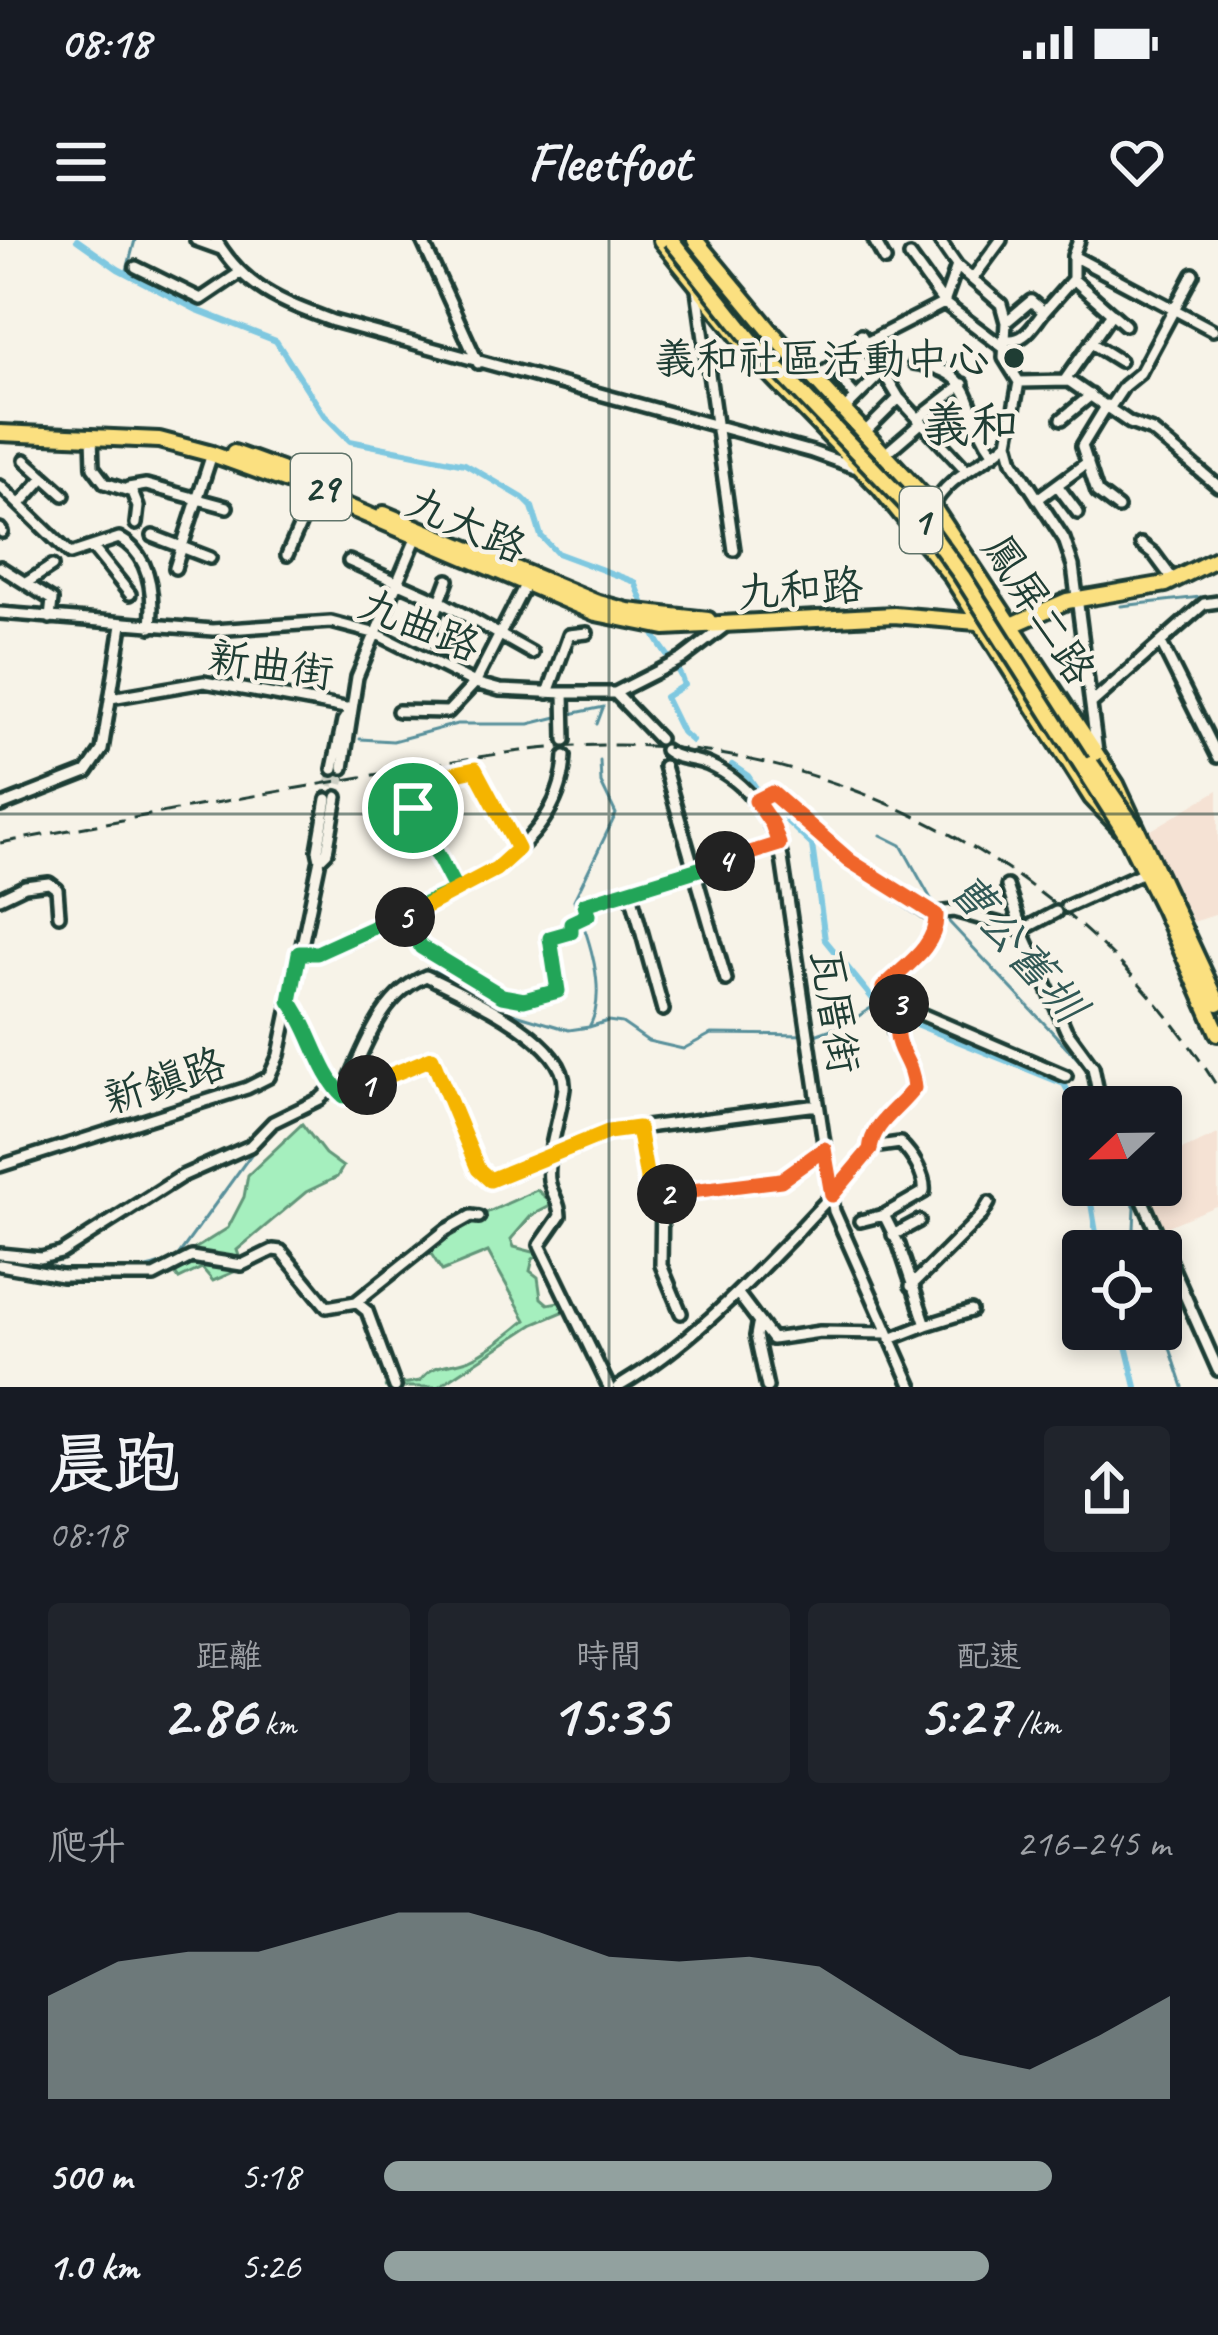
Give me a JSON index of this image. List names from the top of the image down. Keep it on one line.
{"streets":{"main road":["29","1","九大路","九和路","鳳屏二路"],"street":["九曲路","新曲街","瓦厝街","新鎮路"]},"crossings":[["29","九和路"],["29","鳳屏二路"],["1","鳳屏二路"],["九大路","九和路"],["九和路","鳳屏二路"],["九和路","九曲路"],["九曲路","瓦厝街"]],"districts":["義和"],"water":["曹公舊圳"],"places":["義和社區活動中心"],"north":"left","page":{"status":"08:18","header":"Fleetfoot","pins":["4","5","3","1","2"],"heading":["晨跑","08:18"],"stats":[["距離","2.86 km"],["時間","15:35"],["配速","5:27 /km"]],"chart":["爬升","216–245 m"],"list":[{"name":"500 m","note":"5:18"},{"name":"1.0 km","note":"5:26"}]}}
